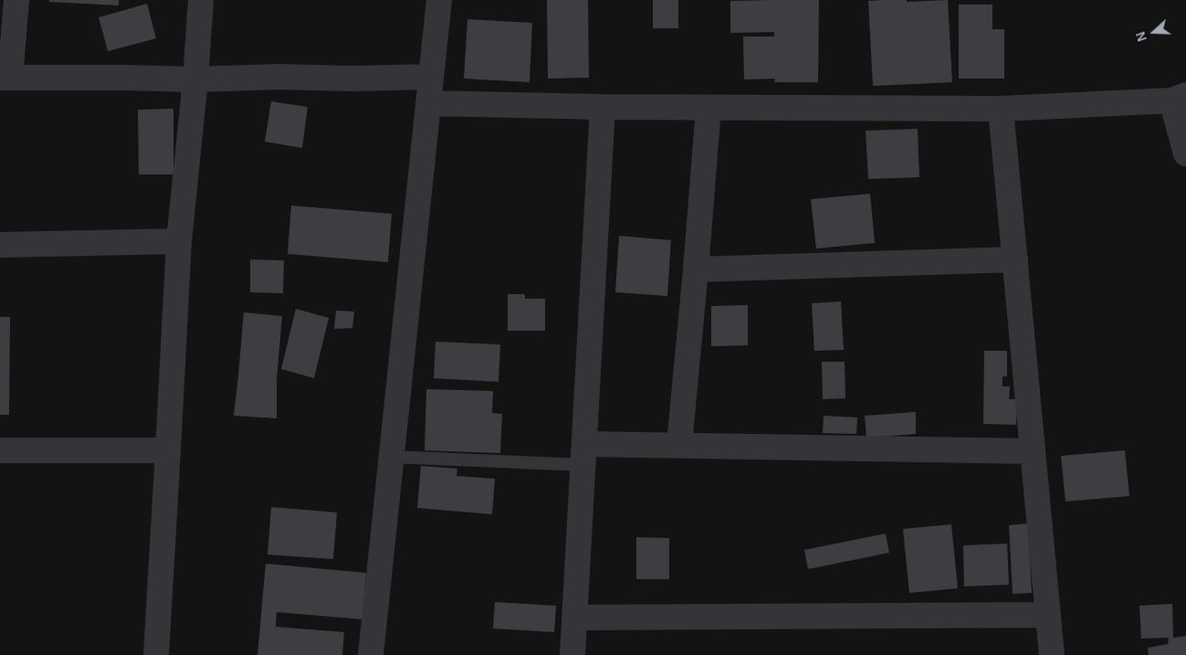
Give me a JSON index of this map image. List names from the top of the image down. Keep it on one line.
{"north":"left"}
